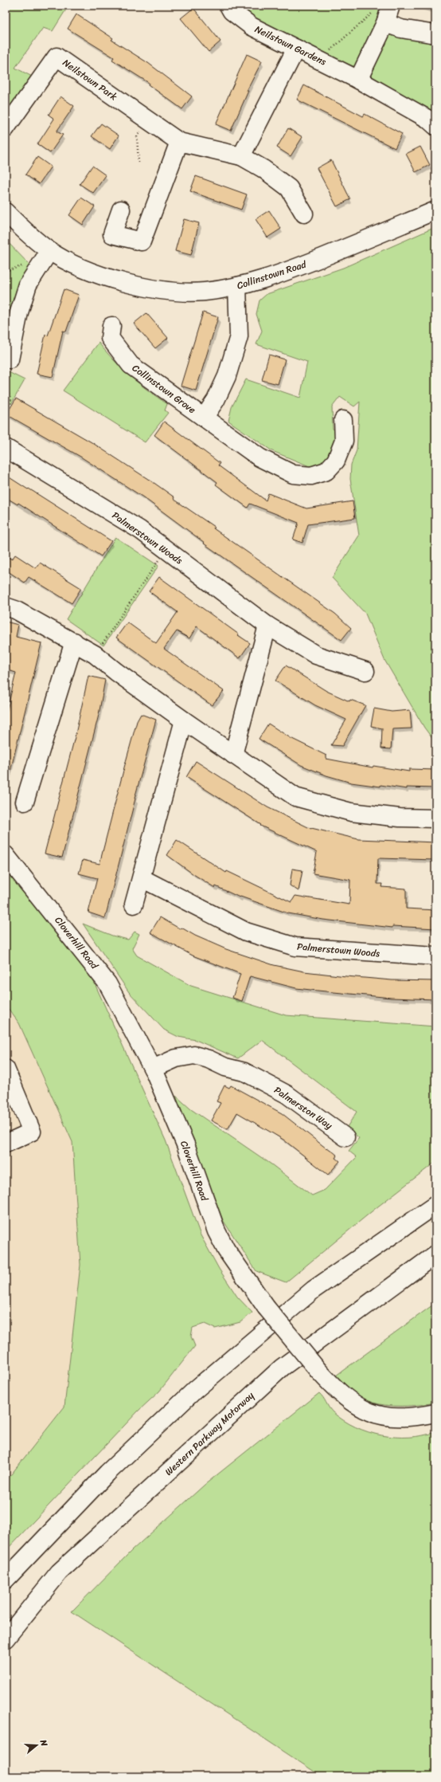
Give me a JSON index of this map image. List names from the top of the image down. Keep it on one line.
{"streets":{"main road":["Neilstown Gardens","Neilstown Park","Collinstown Road","Collinstown Grove","Palmerstown Woods","Cloverhill Road","Palmerston Way","Western Parkway Motorway"]},"crossings":[["Collinstown Road","Collinstown Grove"],["Cloverhill Road","Palmerston Way"]],"north":"right"}
